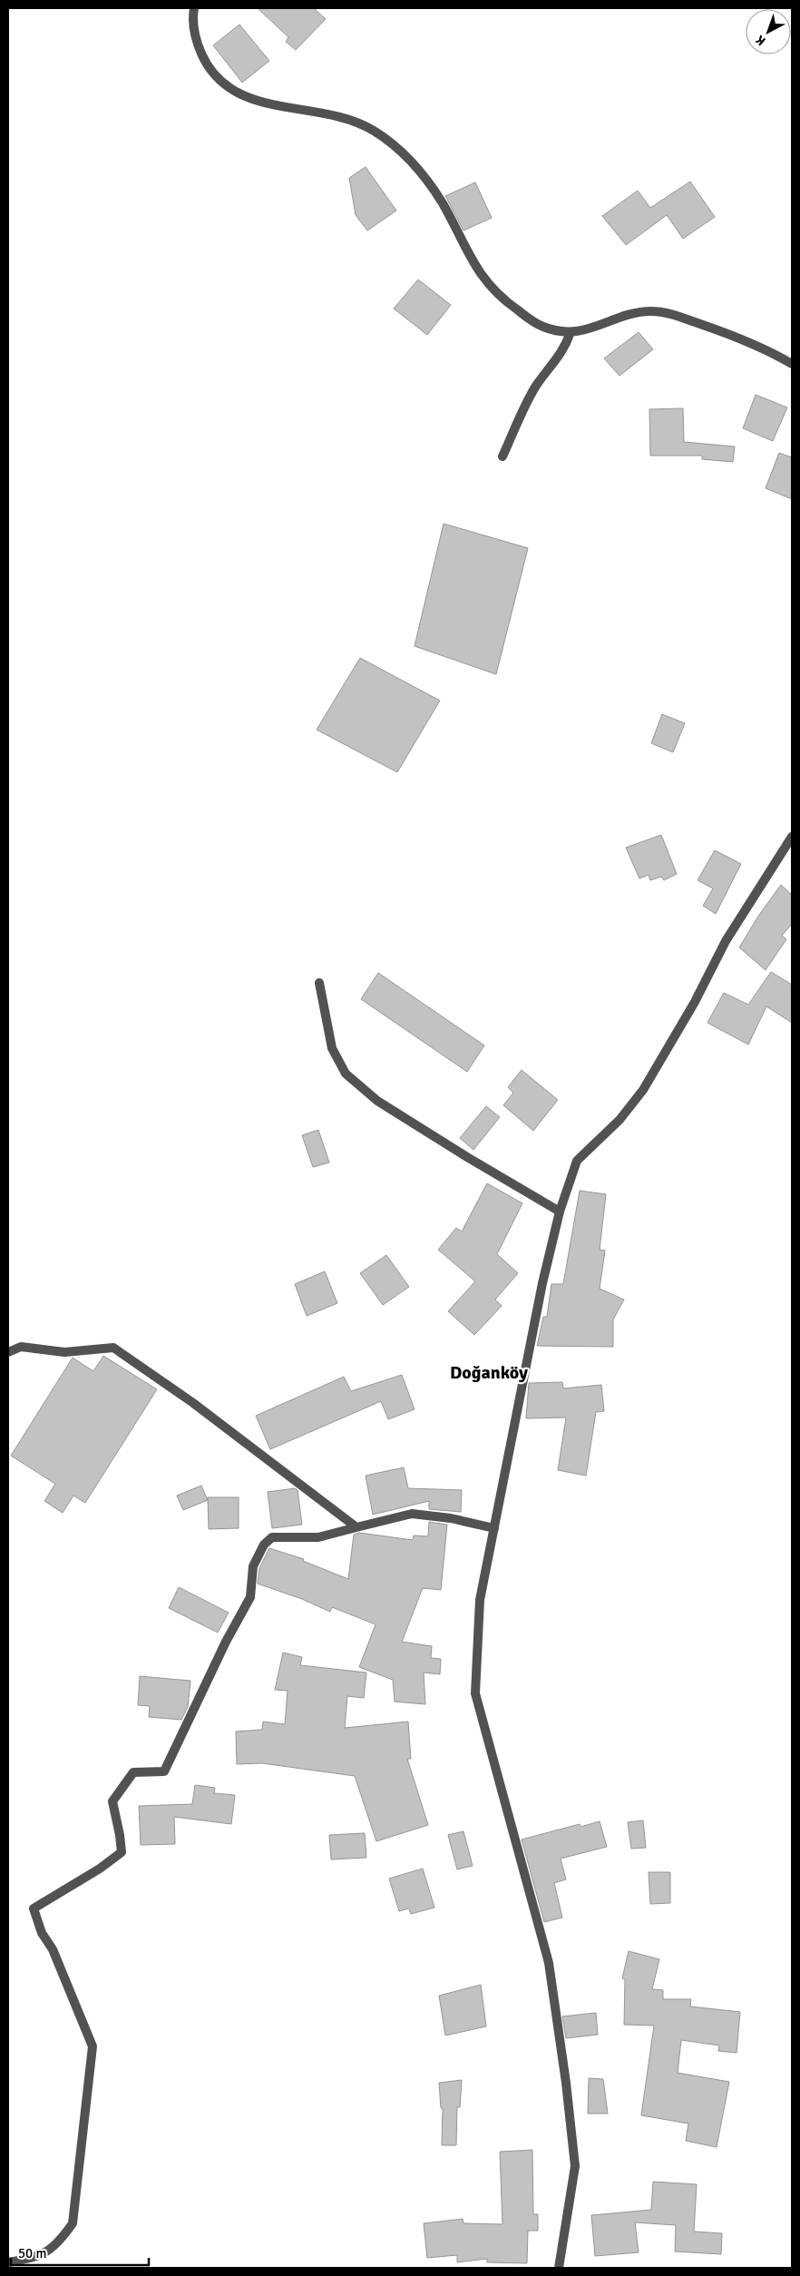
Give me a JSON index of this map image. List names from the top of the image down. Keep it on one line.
{"districts":["Doğanköy"],"scale_bar":"50 m","north":"bottom left"}
